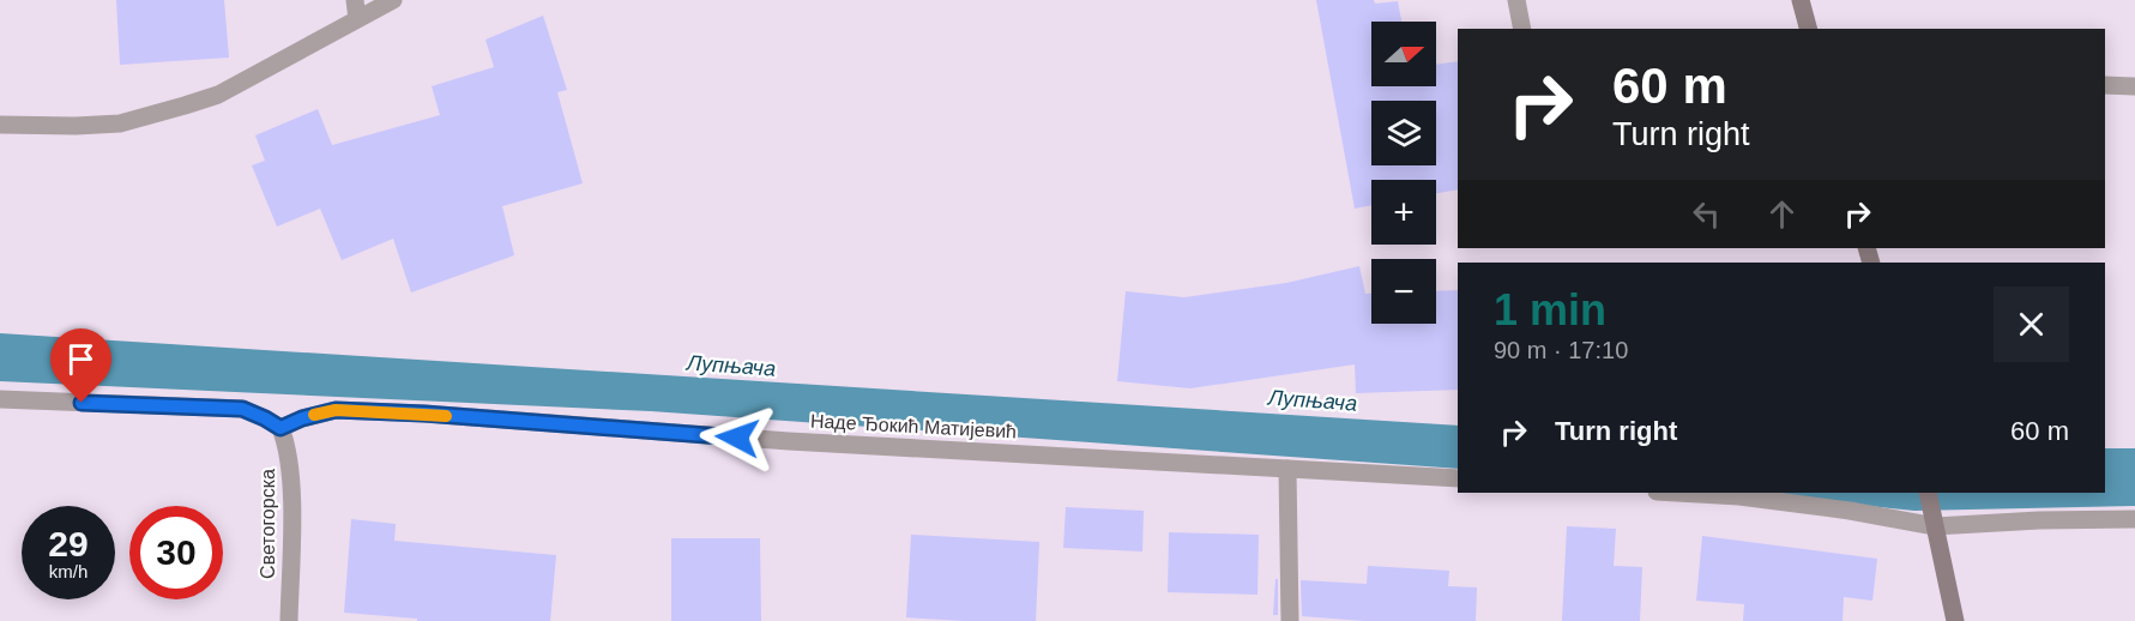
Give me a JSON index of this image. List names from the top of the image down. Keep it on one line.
{"streets":{"street":["Наде Ђокић Матијевић","Светогорска"]},"crossings":[["Наде Ђокић Матијевић","Светогорска"]],"water":["Лупњача"],"north":"right","page":{"map_buttons":["+","−"],"turn":["60 m","Turn right"],"heading":["1 min","90 m · 17:10"],"list":[{"name":"Turn right","value":"60 m"}],"speed":"29 km/h","limit":"30"}}
